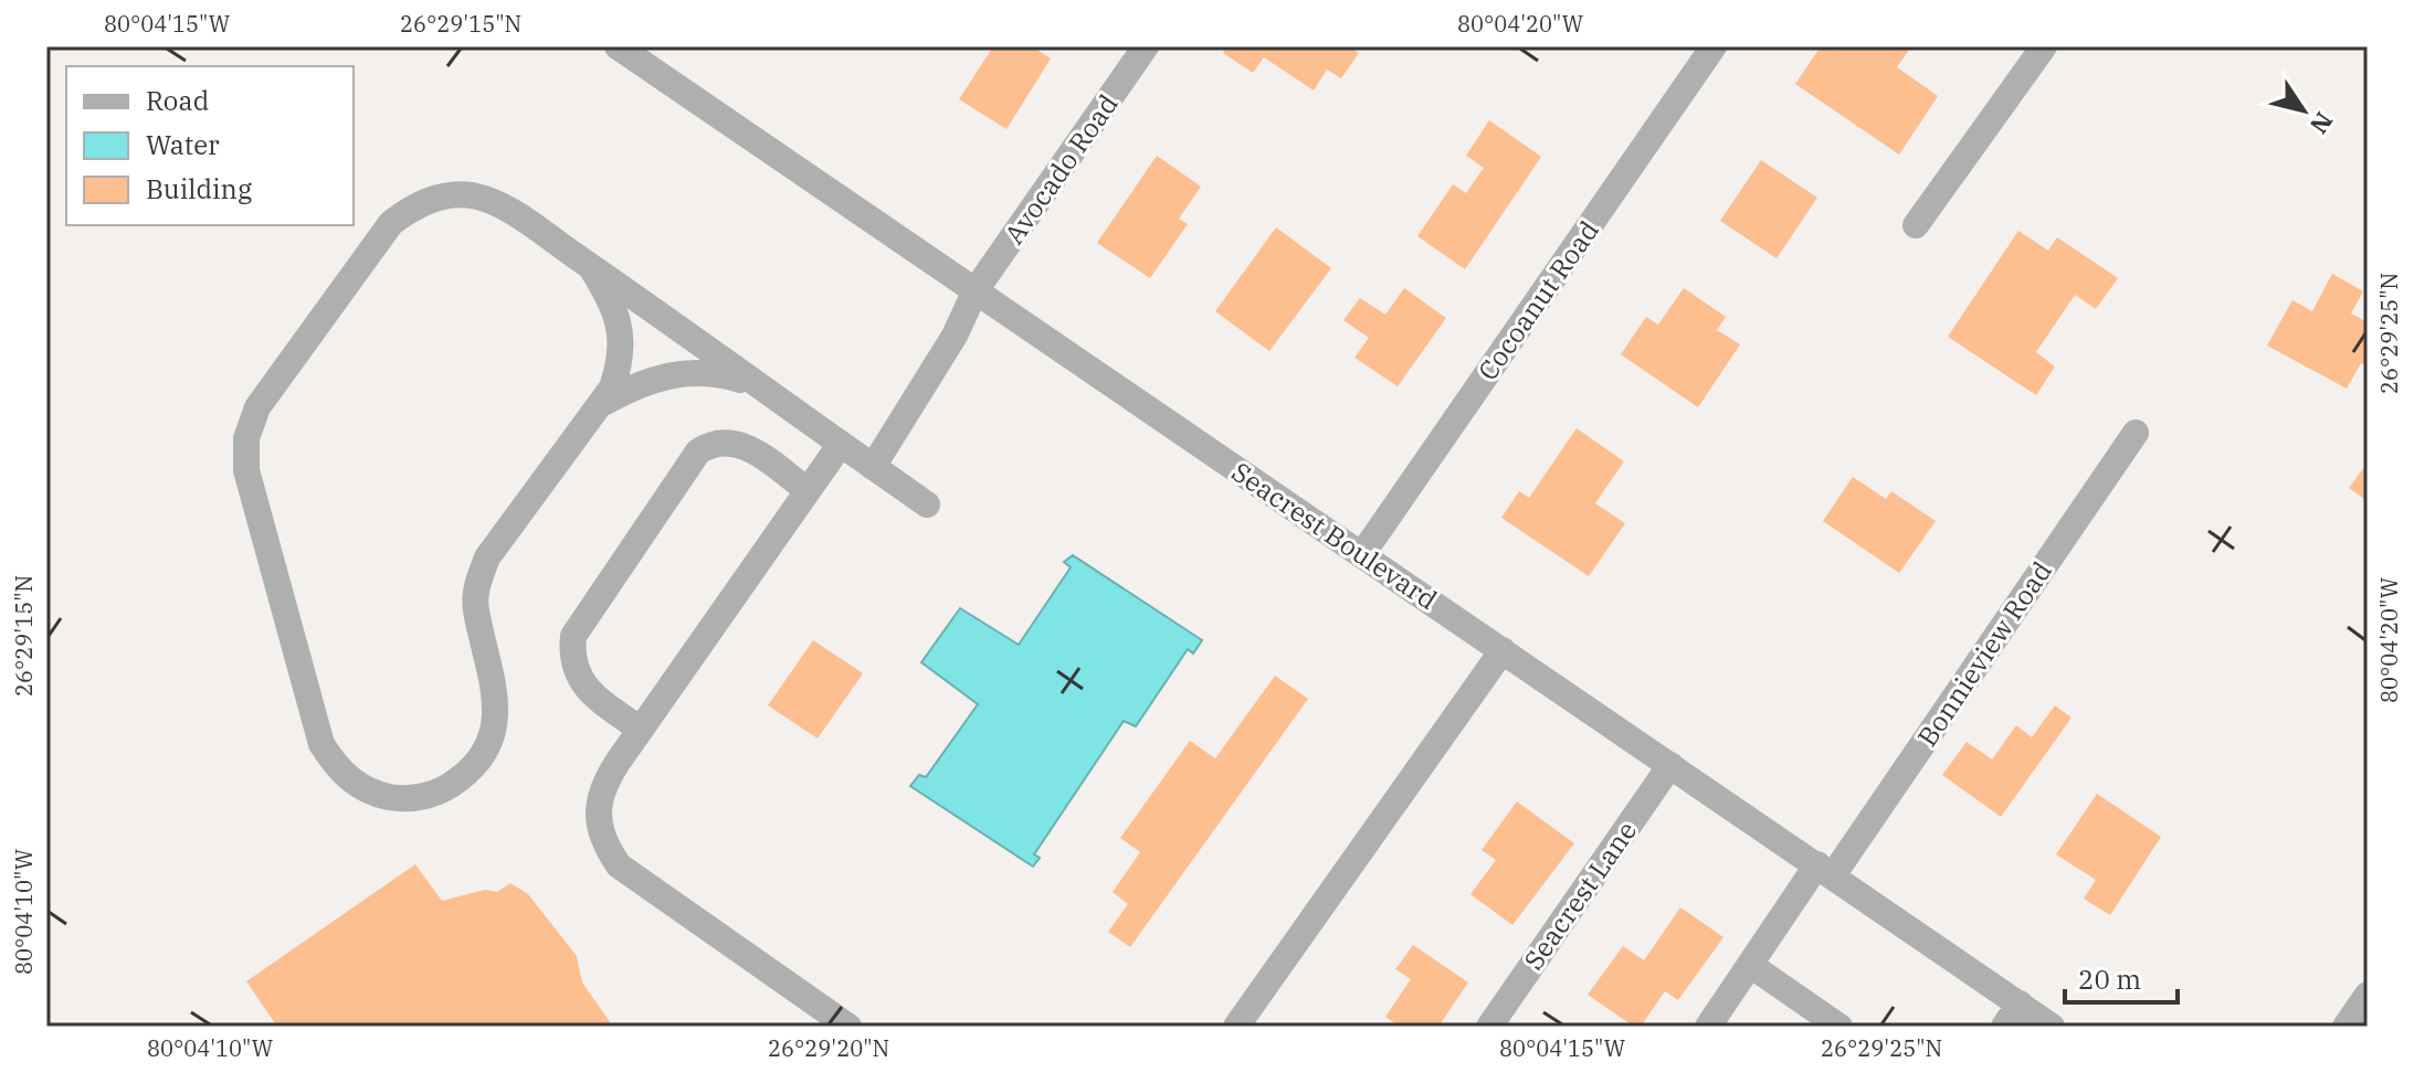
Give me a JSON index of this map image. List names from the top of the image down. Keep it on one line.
{"streets":{"street":["Avocado Road","Cocoanut Road","Seacrest Boulevard","Bonnieview Road","Seacrest Lane"]},"crossings":[["Avocado Road","Seacrest Boulevard"],["Cocoanut Road","Seacrest Boulevard"],["Seacrest Boulevard","Bonnieview Road"],["Seacrest Boulevard","Seacrest Lane"]],"legend":["Road","Water","Building"],"scale_bar":"20 m","north":"bottom right","coordinates":["80°04'15\"W","26°29'15\"N","80°04'20\"W","26°29'25\"N","80°04'10\"W","26°29'20\"N"]}
